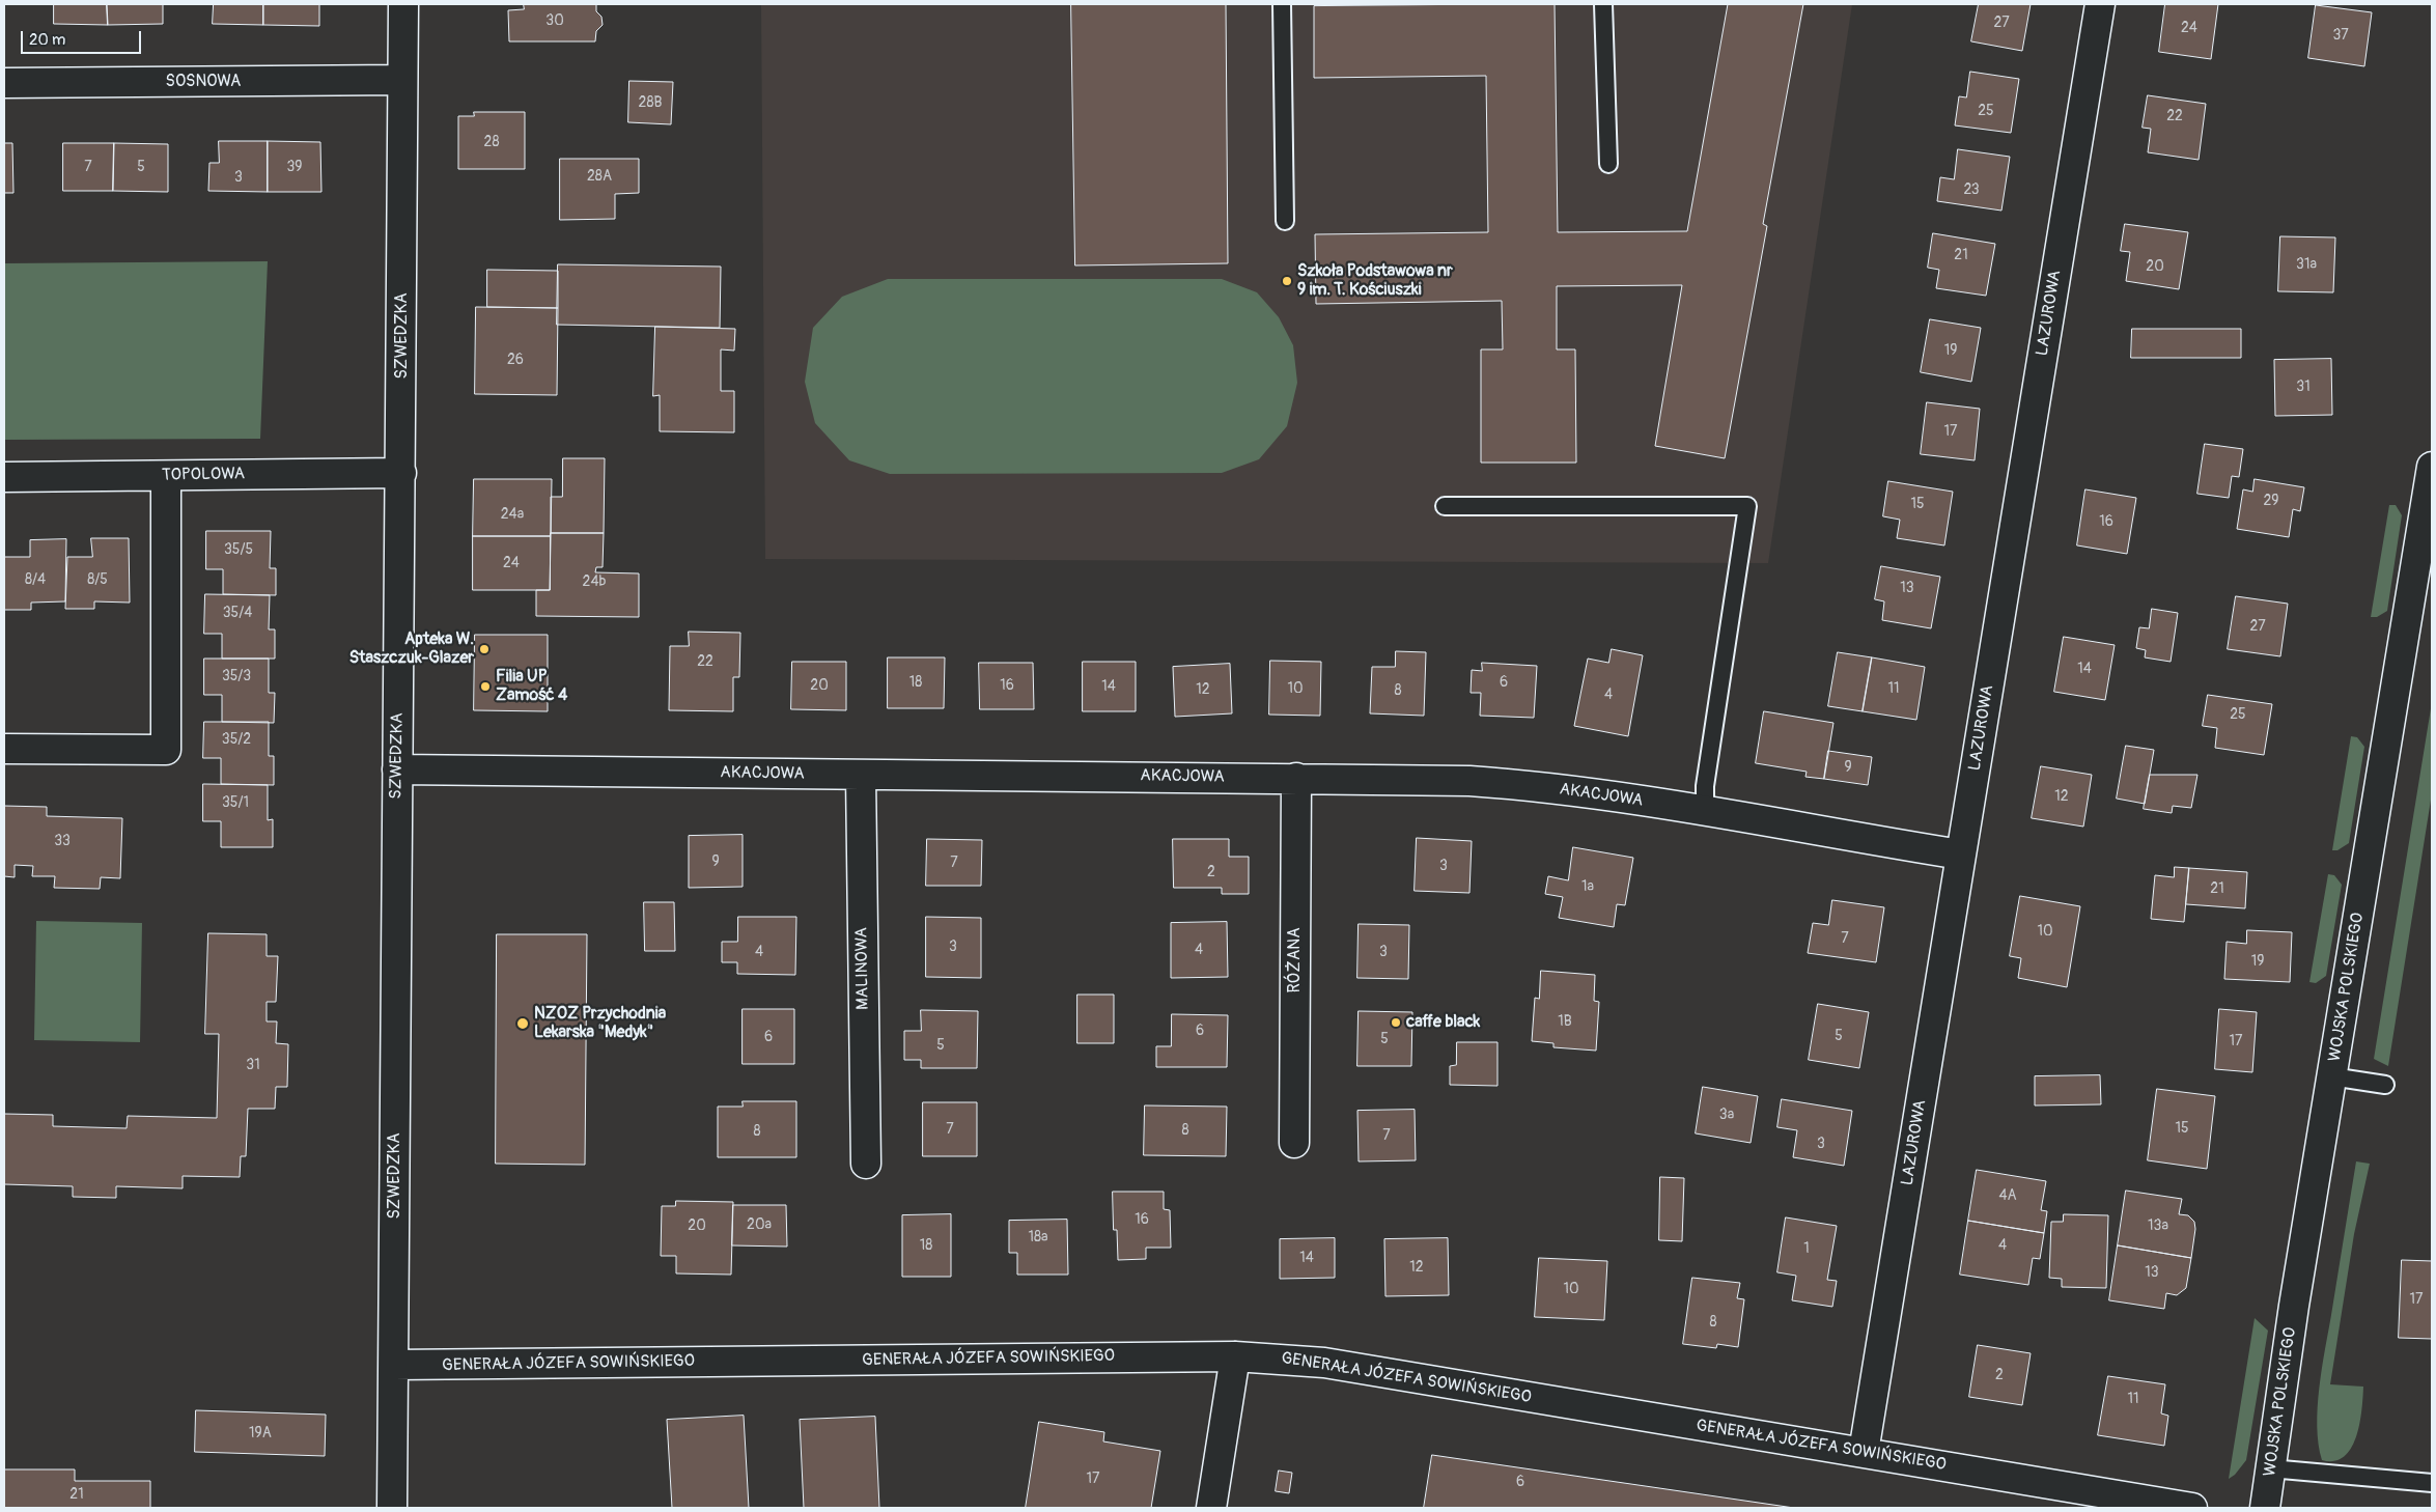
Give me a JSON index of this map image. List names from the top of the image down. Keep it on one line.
{"streets":{"street":["SOSNOWA","LAZUROWA","SZWEDZKA","TOPOLOWA","AKACJOWA","RÓŻANA","MALINOWA","WOJSKA POLSKIEGO","GENERAŁA JÓZEFA SOWIŃSKIEGO"]},"crossings":[["SOSNOWA","SZWEDZKA"],["LAZUROWA","AKACJOWA"],["LAZUROWA","GENERAŁA JÓZEFA SOWIŃSKIEGO"],["SZWEDZKA","TOPOLOWA"],["SZWEDZKA","AKACJOWA"],["SZWEDZKA","GENERAŁA JÓZEFA SOWIŃSKIEGO"],["AKACJOWA","RÓŻANA"],["AKACJOWA","MALINOWA"]],"places":["Szkoła Podstawowa nr 9 im. T. Kościuszki","Apteka W. Staszczuk-Glazer","Filia UP Zamość 4","caffe black","NZOZ Przychodnia Lekarska \"Medyk\""],"house_numbers":["30","27","24","37","28B","25","22","28","7","5","39","28A","3","23","21","31a","20","19","26","31","17","29","15","24a","16","35/5","24","8/4","8/5","24b","13","35/4","27","22","14","35/3","18","6","20","16","14","10","11","12","8","4","25","35/2","9","12","35/1","33","9","7","3","2","1a","21","10","7","3","4","4","3","19","1B","6","5","6","5","17","5","31","3a","15","7","8","8","7","3","4A","16","20a","20","13a","18a","18","4","1","14","12","13","10","17","8","2","11","19A","17","6","21"],"scale_bar":"20 m"}
